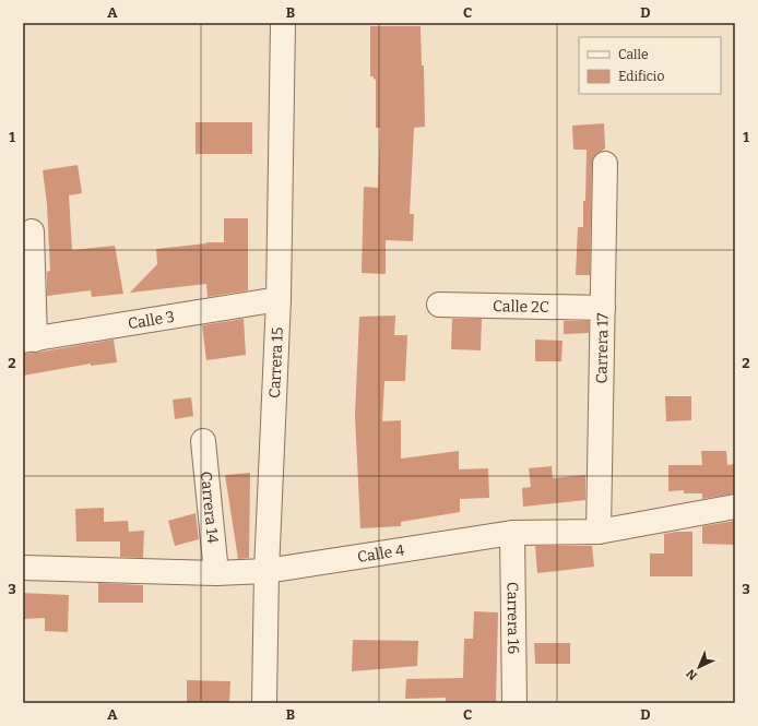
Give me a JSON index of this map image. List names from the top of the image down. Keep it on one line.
{"streets":{"street":["Calle 2C","Calle 3","Carrera 17","Carrera 15","Carrera 14","Calle 4","Carrera 16"]},"crossings":[["Calle 2C","Carrera 17"],["Calle 3","Carrera 15"],["Carrera 17","Calle 4"],["Carrera 15","Calle 4"],["Carrera 14","Calle 4"],["Calle 4","Carrera 16"]],"legend":["Calle","Edificio"],"north":"bottom left","grid":{"columns":["A","B","C","D"],"rows":["1","2","3"]}}
